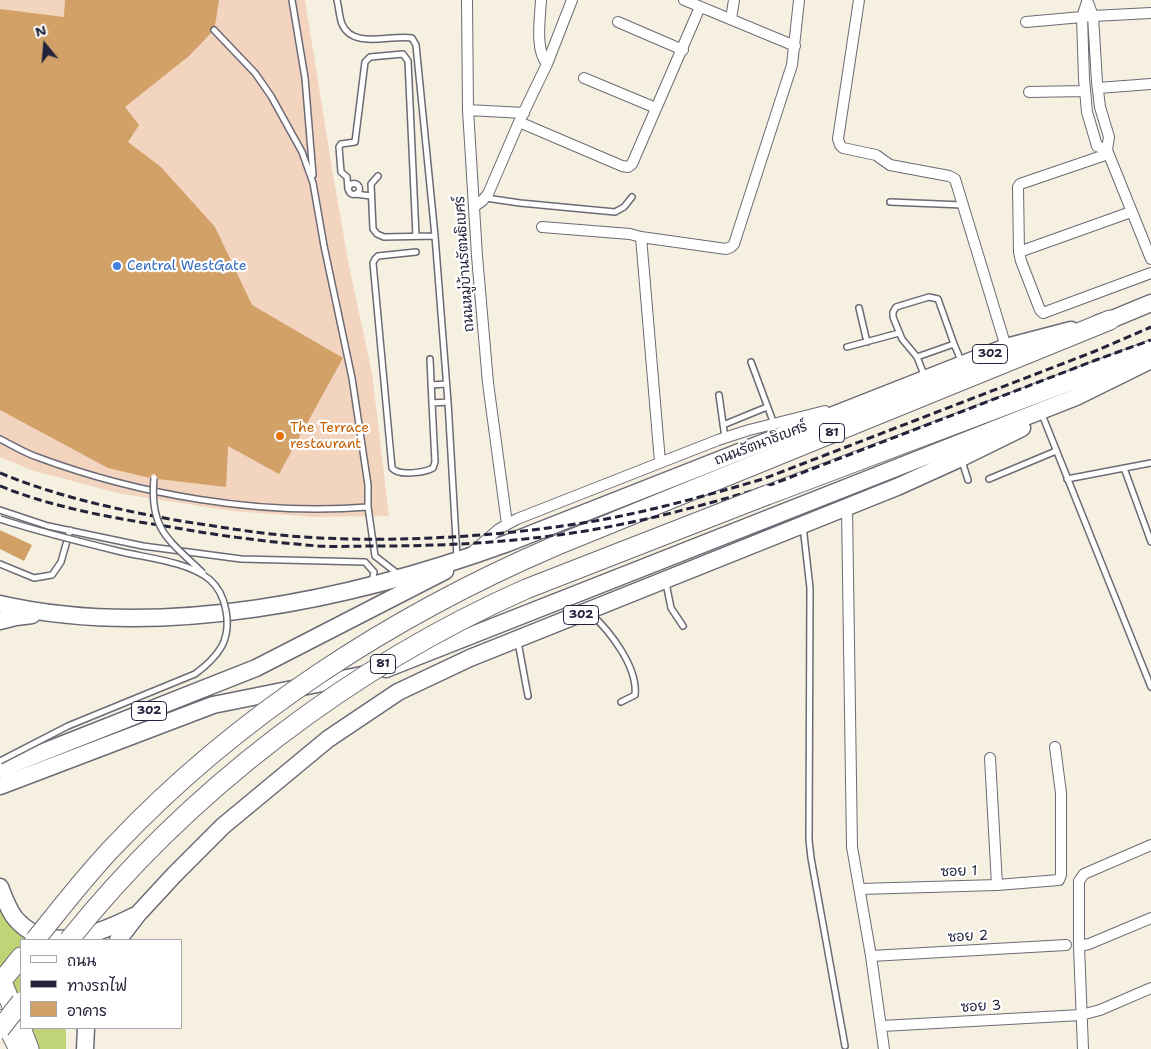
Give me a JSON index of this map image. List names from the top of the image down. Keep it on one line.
{"streets":{"highway":["81"],"main road":["302","ถนนรัตนาธิเบศร์"],"street":["ถนนหมู่บ้านรัตนธิเบศร์","ซอย 1","ซอย 2","ซอย 3"]},"crossings":[["302","ถนนรัตนาธิเบศร์"],["81","ถนนรัตนาธิเบศร์"]],"places":["Central WestGate","The Terrace restaurant"],"legend":["ถนน","ทางรถไฟ","อาคาร"],"north":"top"}
